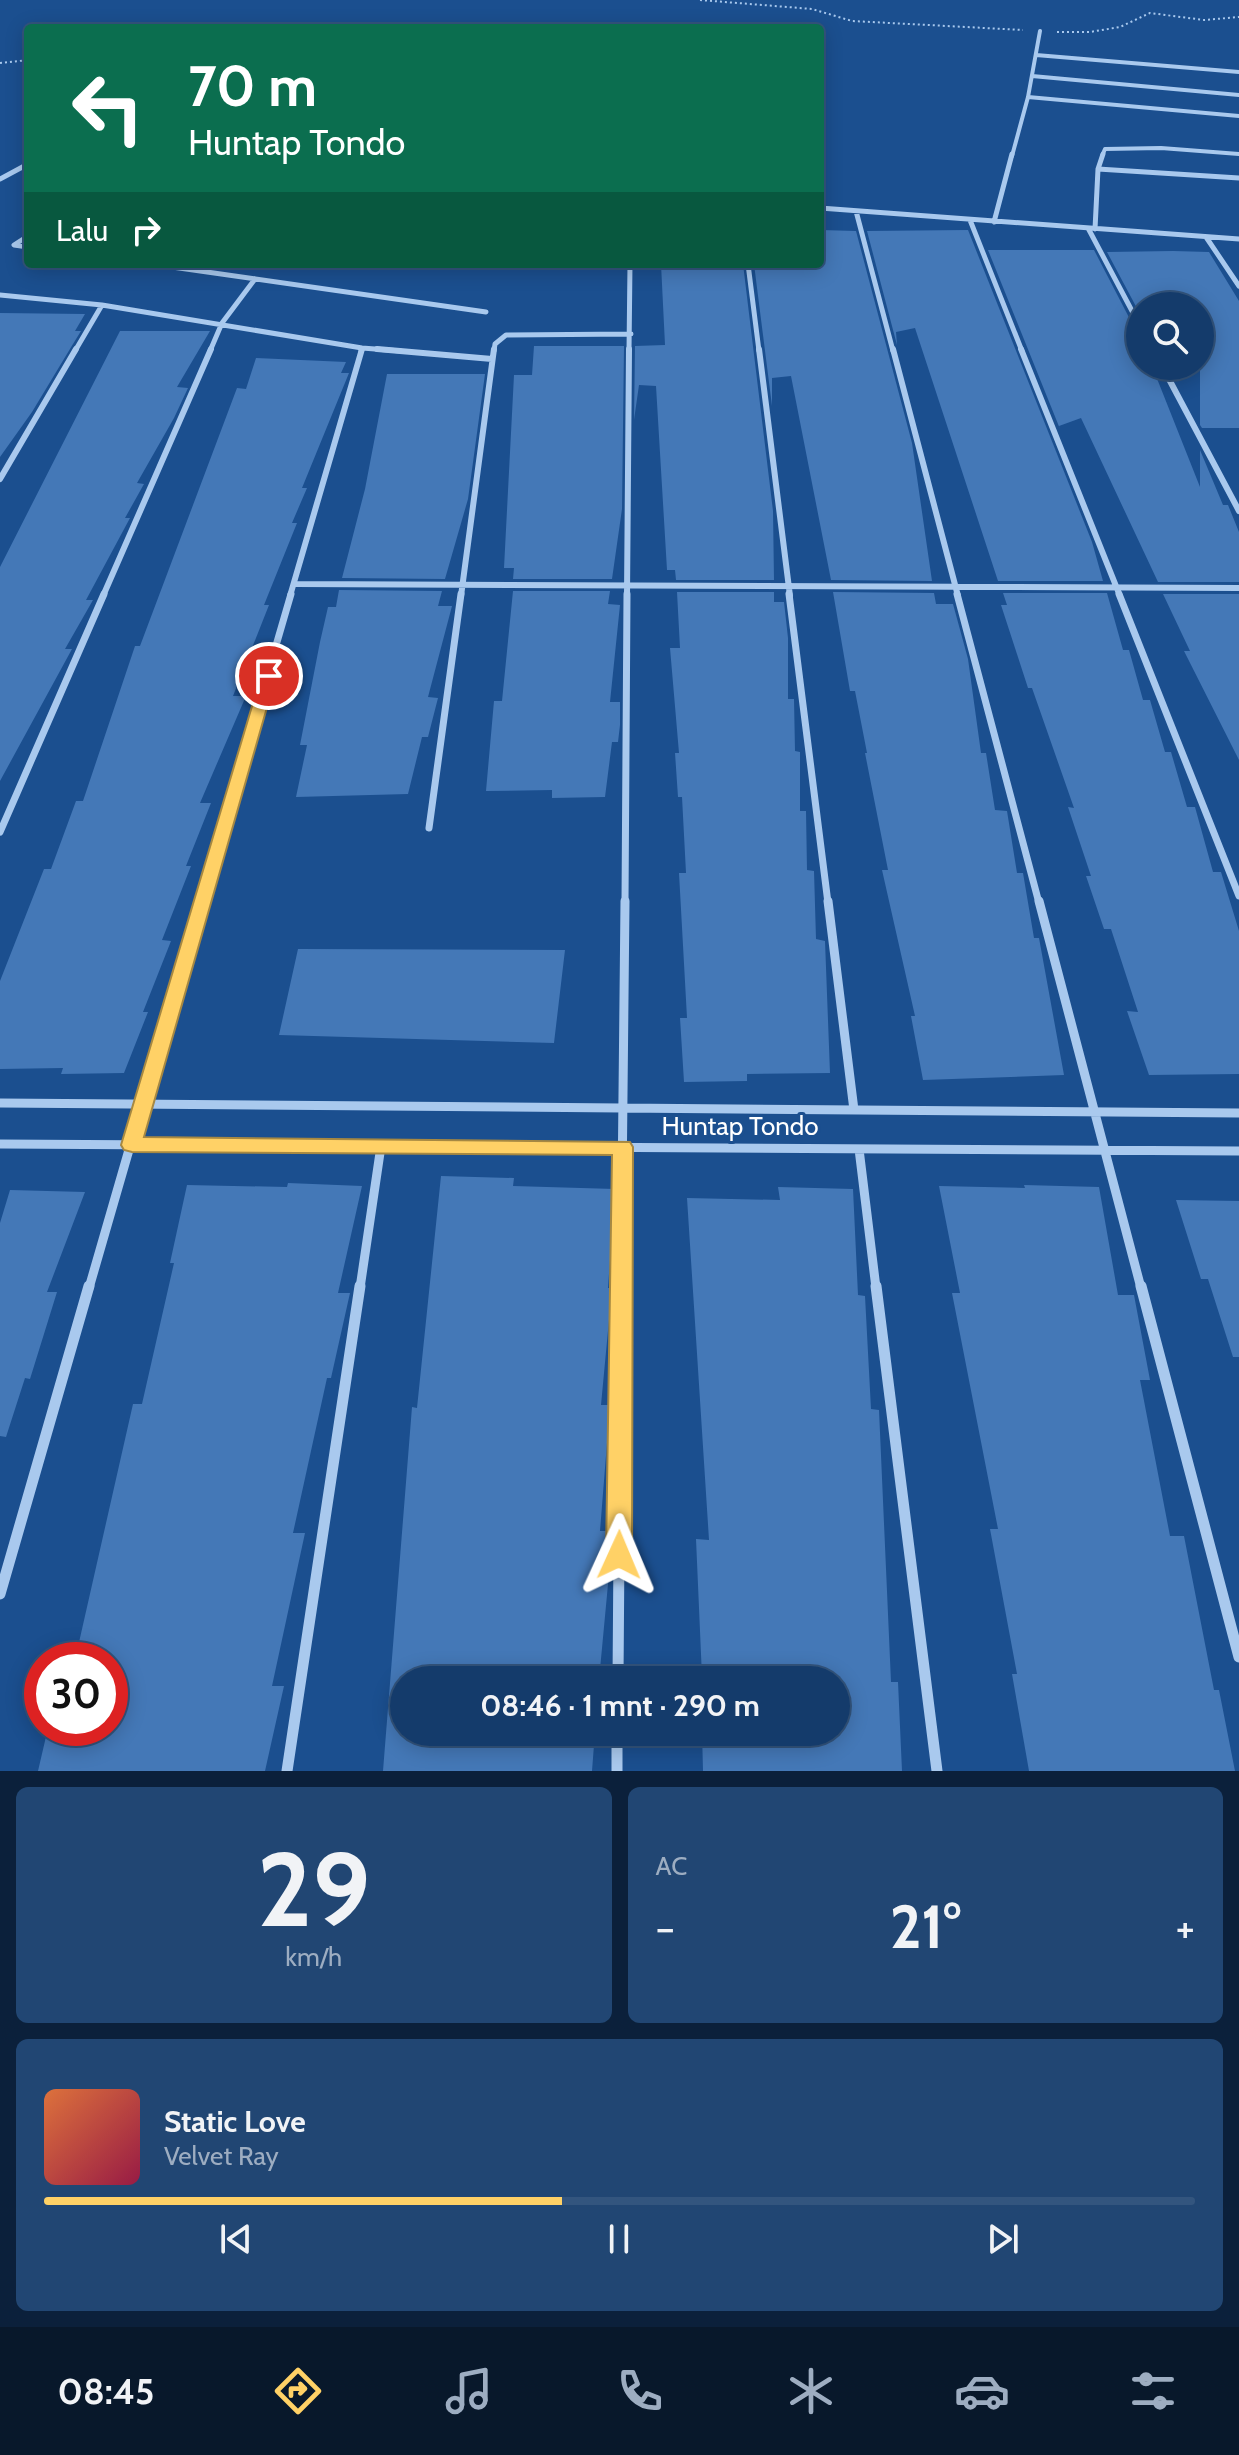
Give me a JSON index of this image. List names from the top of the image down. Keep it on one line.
{"streets":{"street":["Huntap Tondo"]},"page":{"turn":["70 m","Huntap Tondo"],"then":"Lalu","limit":"30","trip":"08:46 · 1 mnt · 290 m","tile":[["29","km/h"],"AC"],"heat":["−","21°","+"],"song":["Static Love","Velvet Ray"],"tabs":"08:45"}}
